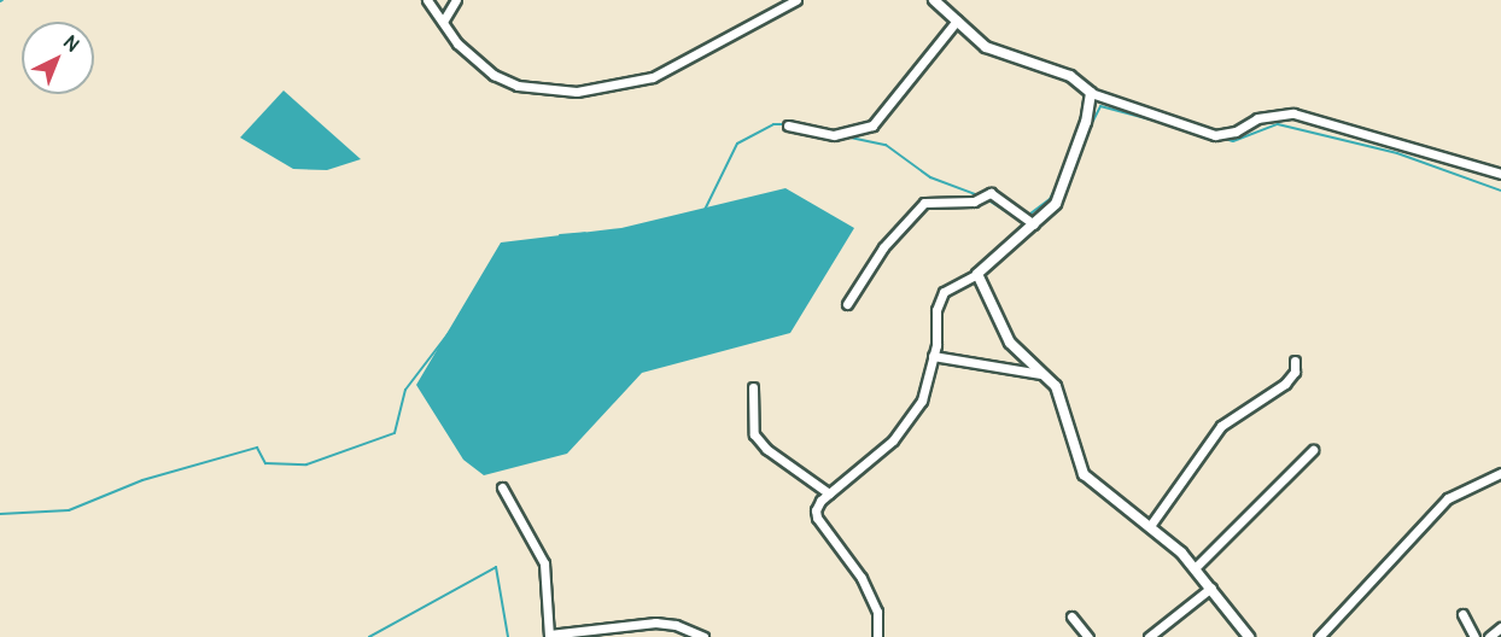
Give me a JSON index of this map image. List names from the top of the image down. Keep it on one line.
{"north":"top right"}
